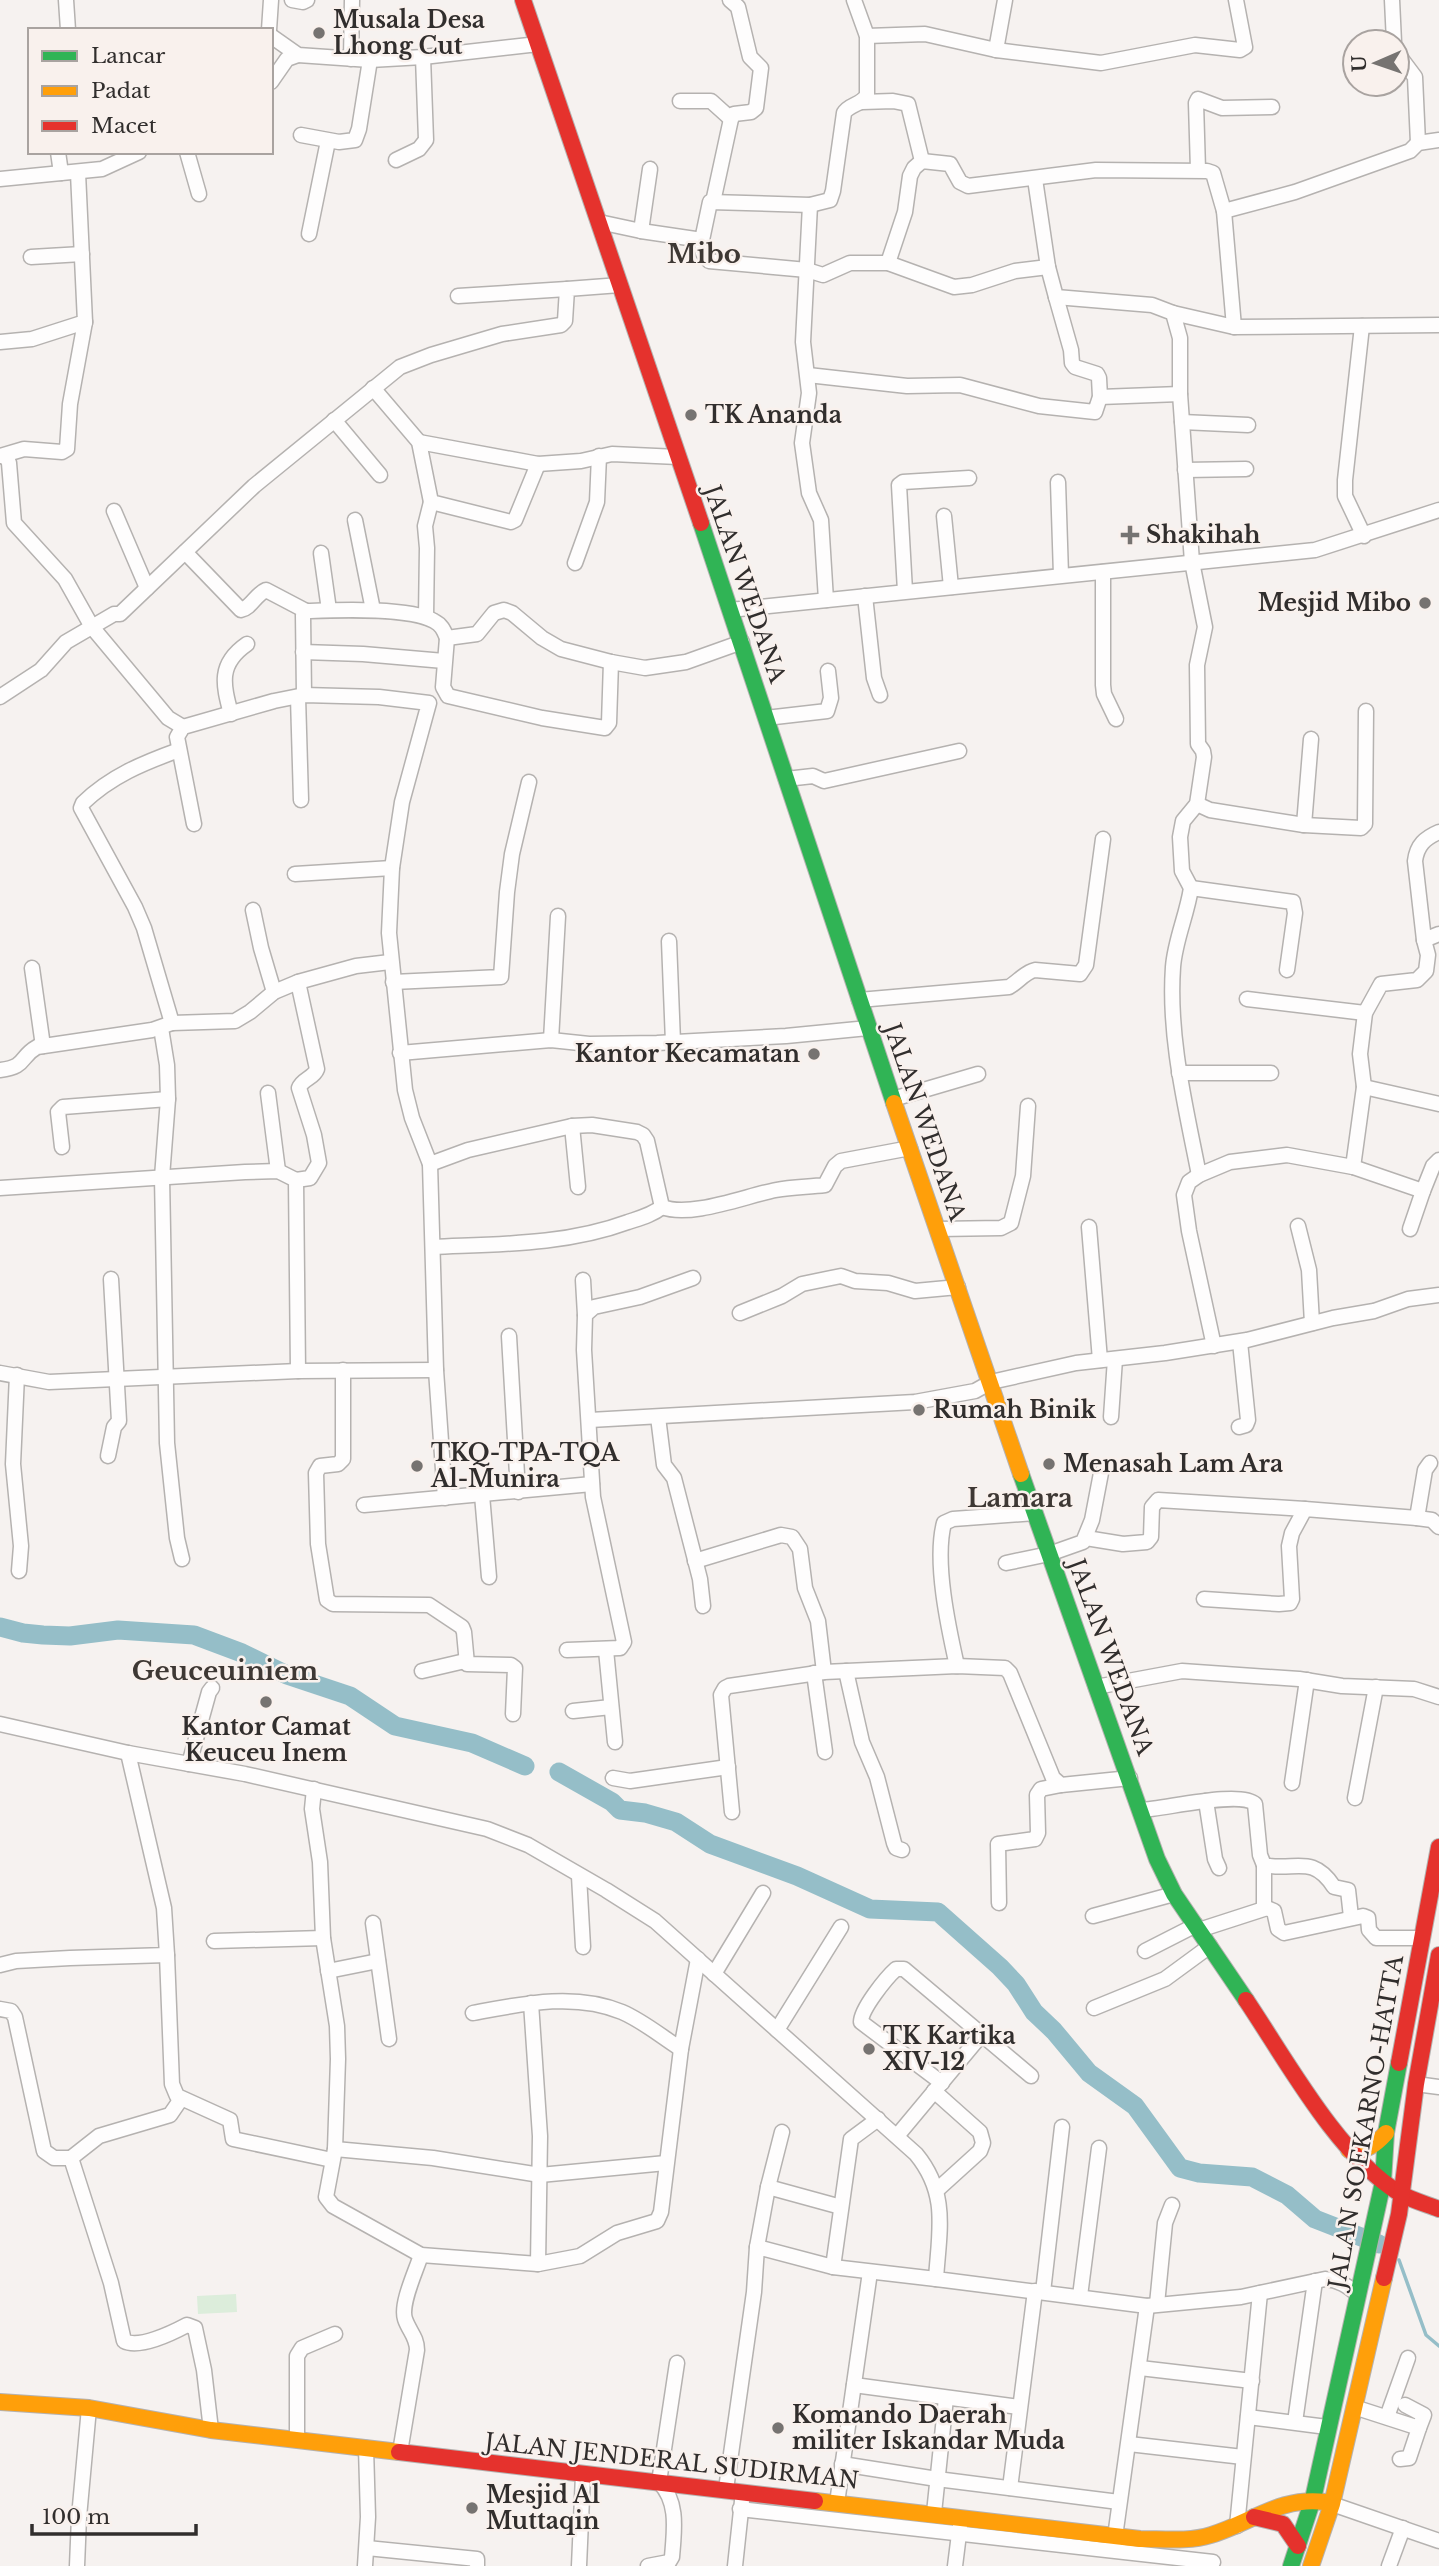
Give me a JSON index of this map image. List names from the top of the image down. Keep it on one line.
{"streets":{"main road":["JALAN WEDANA","JALAN SOEKARNO-HATTA","JALAN JENDERAL SUDIRMAN"]},"crossings":[["JALAN WEDANA","JALAN SOEKARNO-HATTA"],["JALAN SOEKARNO-HATTA","JALAN JENDERAL SUDIRMAN"]],"districts":["Mibo","Lamara","Geuceuiniem"],"places":{"other":["Musala Desa Lhong Cut","TK Ananda","Mesjid Mibo","Kantor Kecamatan","Rumah Binik","Menasah Lam Ara","TKQ-TPA-TQA Al-Munira","Kantor Camat Keuceu Inem","TK Kartika XIV-12","Komando Daerah militer Iskandar Muda","Mesjid Al Muttaqin"],"health":["Shakihah"]},"legend":["Lancar","Padat","Macet"],"scale_bar":"100 m","north":"left"}
